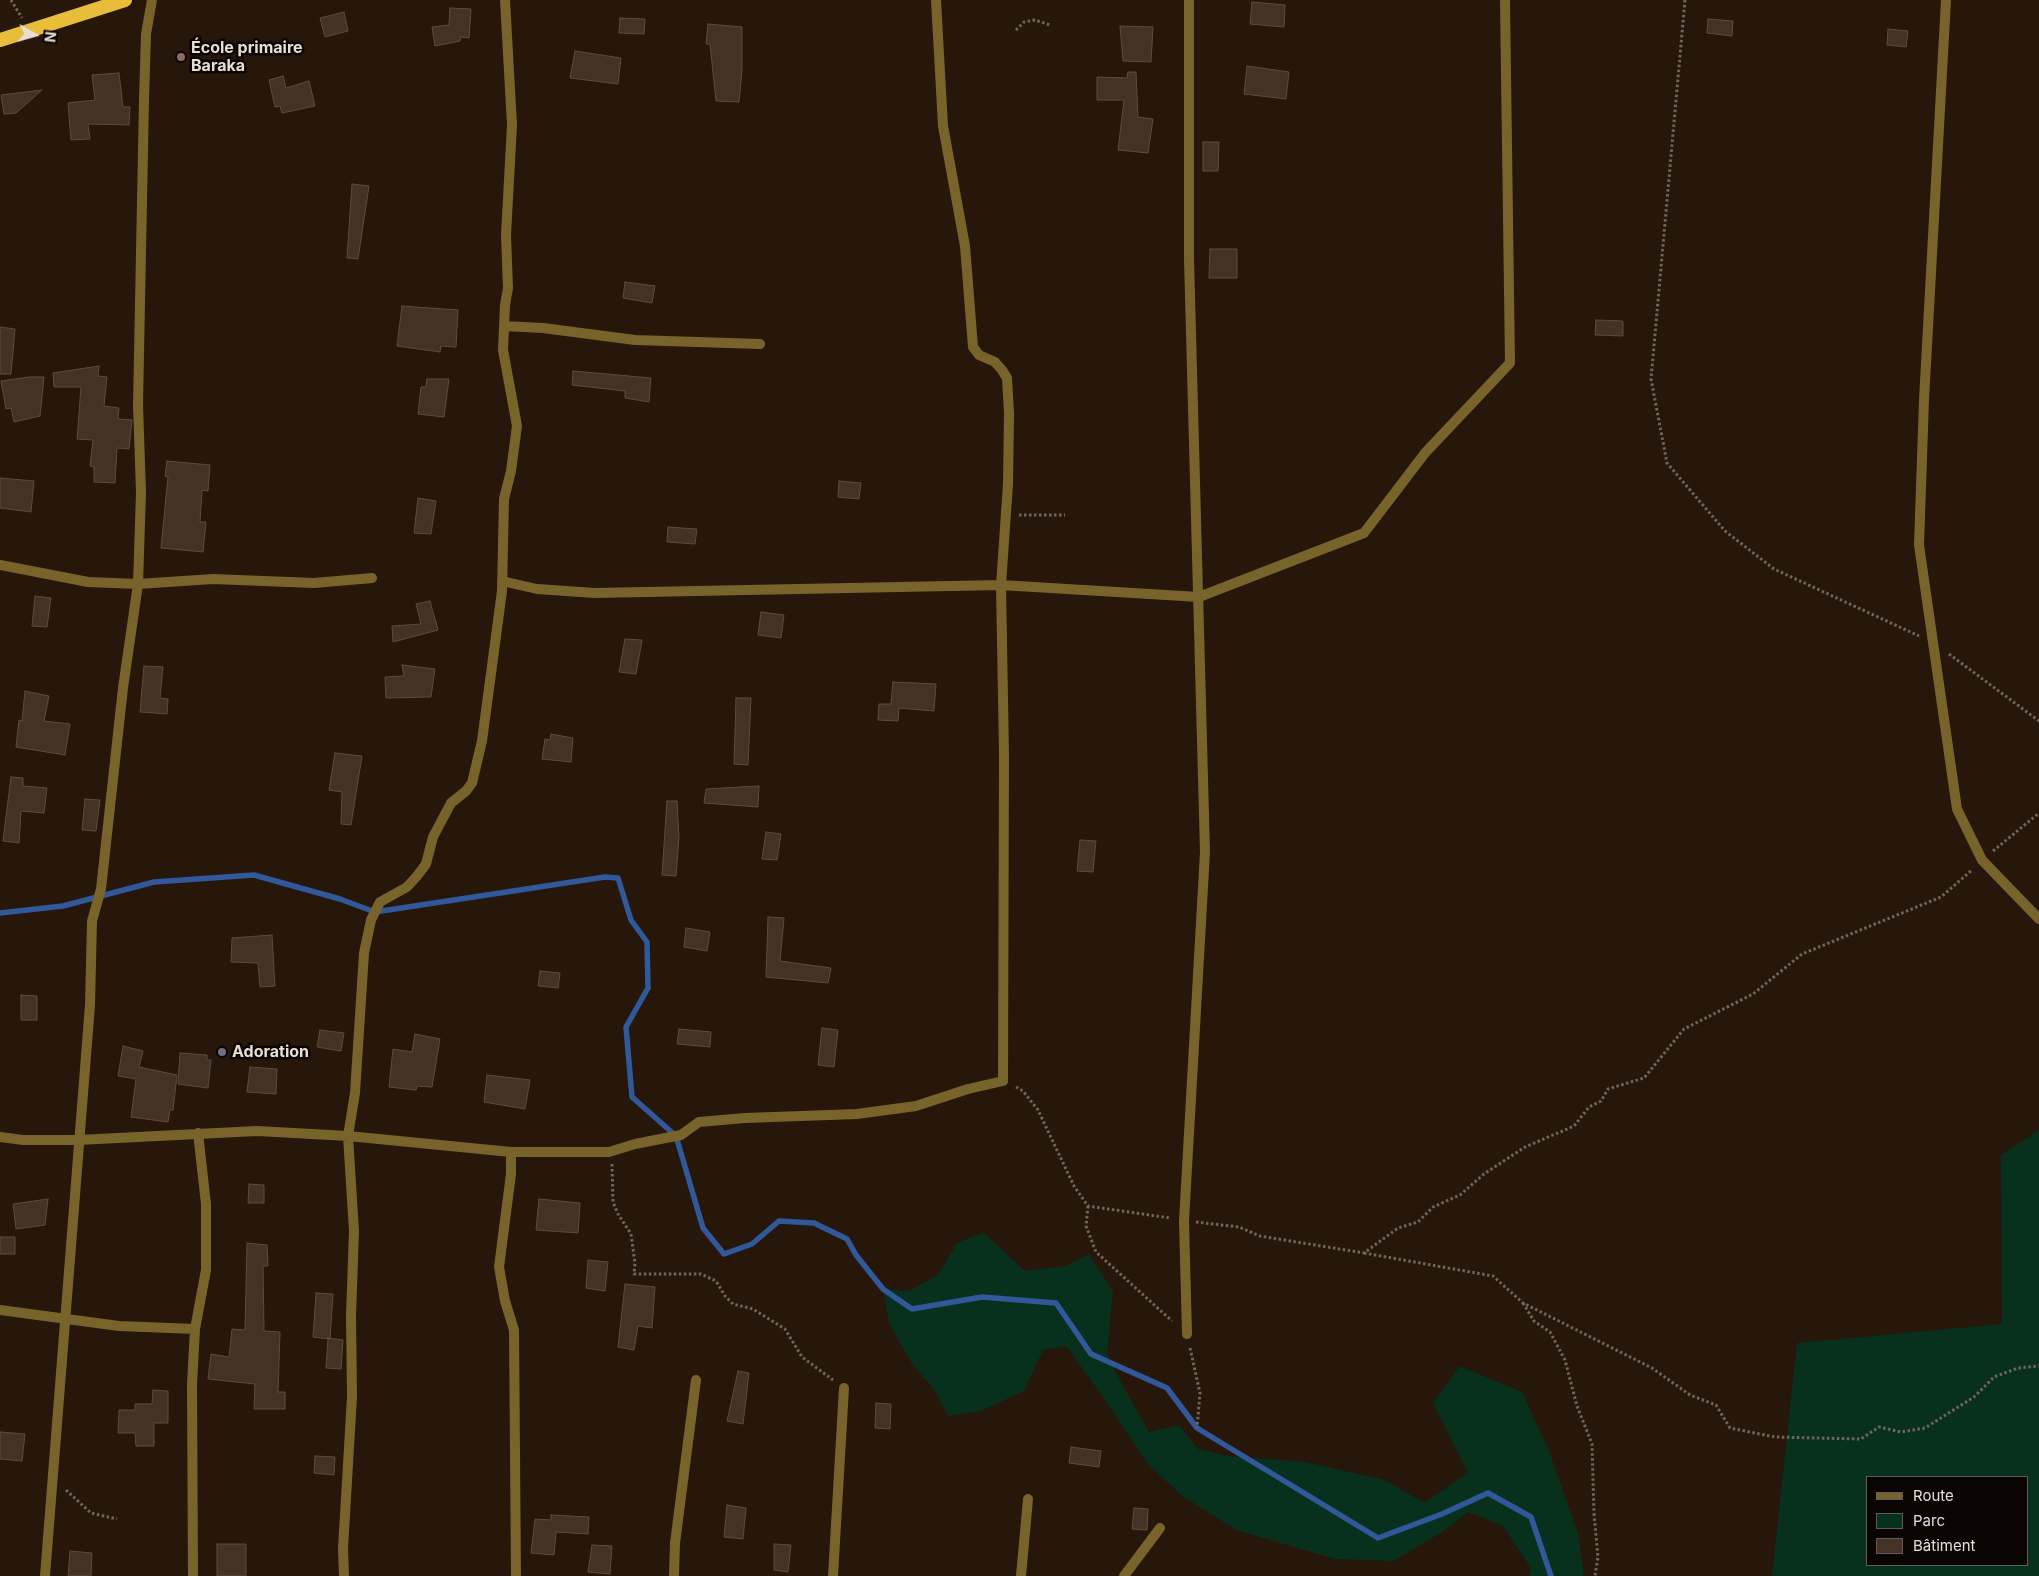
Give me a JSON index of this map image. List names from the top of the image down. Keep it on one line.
{"places":["École primaire Baraka","Adoration"],"legend":["Route","Parc","Bâtiment"],"north":"right"}
